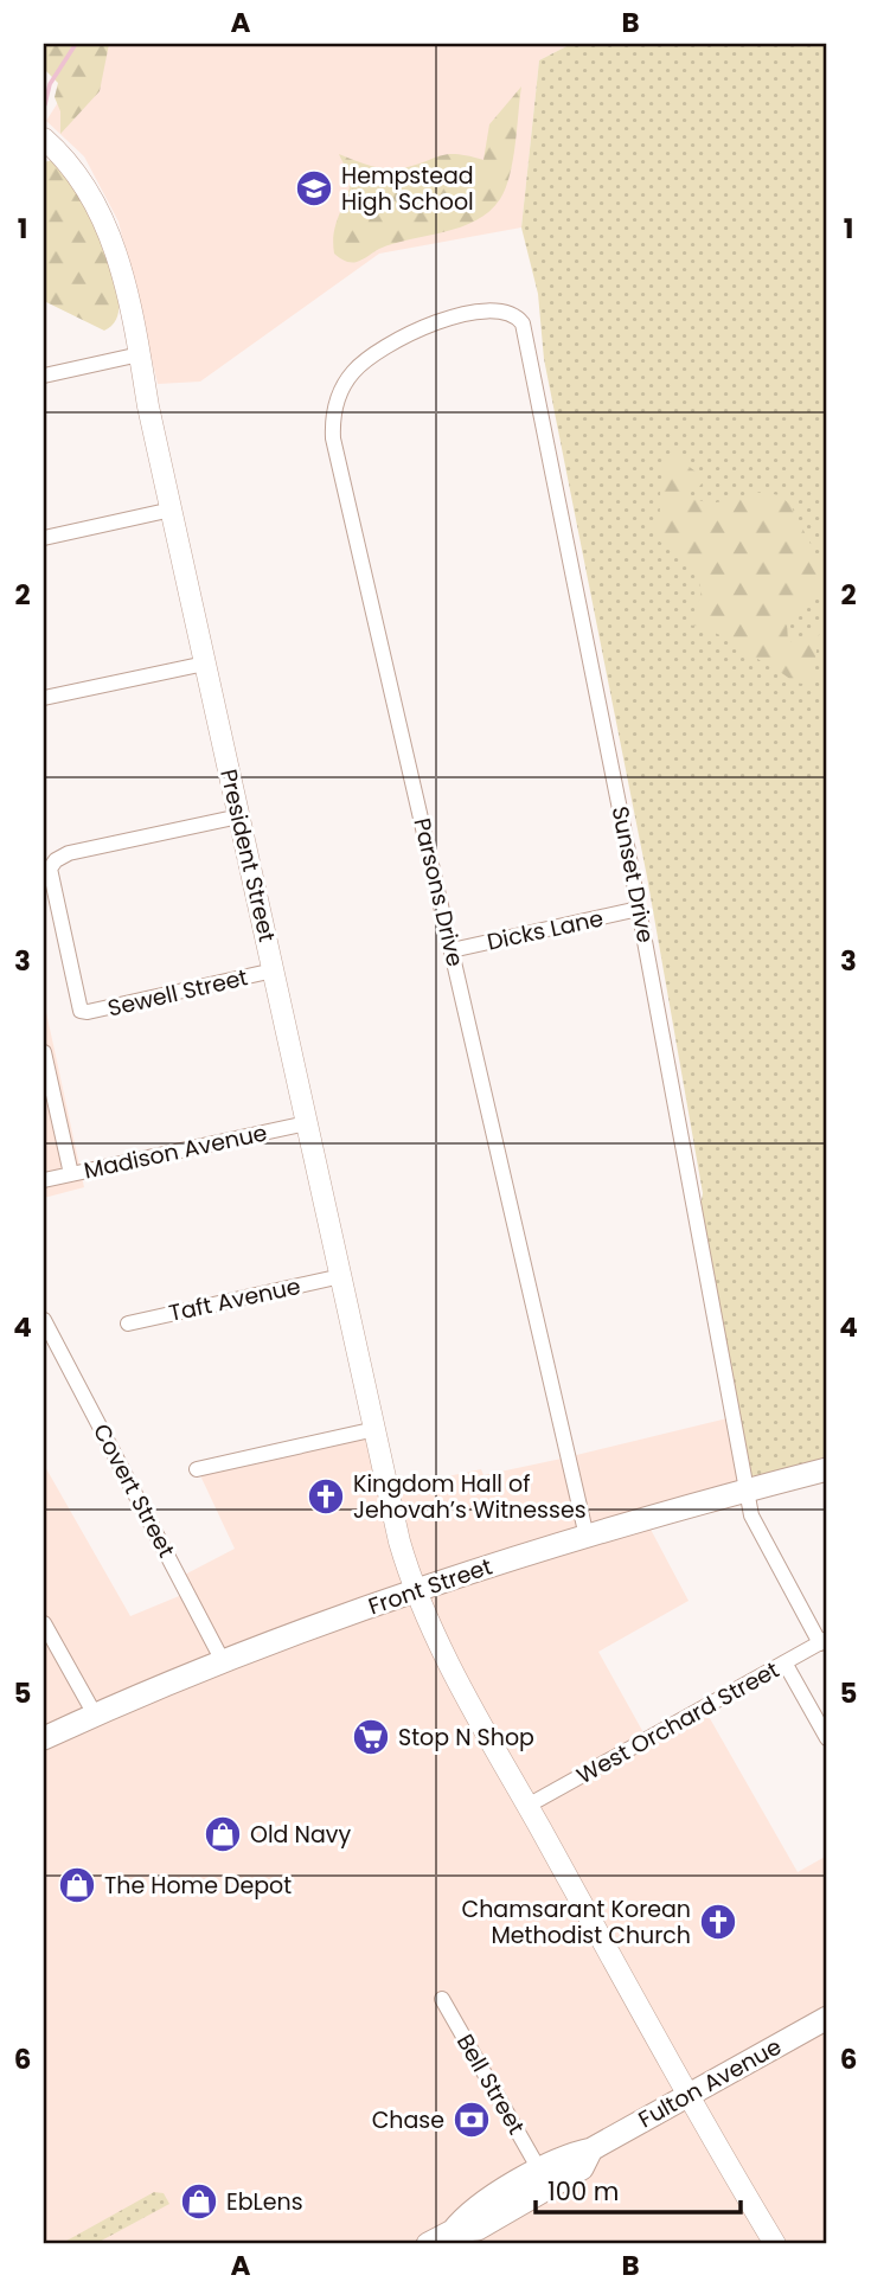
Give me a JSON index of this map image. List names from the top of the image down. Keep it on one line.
{"streets":{"main road":["Front Street","Fulton Avenue"],"street":["President Street","Sunset Drive","Parsons Drive","Dicks Lane","Sewell Street","Madison Avenue","Taft Avenue","Covert Street","West Orchard Street","Bell Street"]},"crossings":[["President Street","Sewell Street"],["President Street","Madison Avenue"],["President Street","Taft Avenue"],["President Street","Front Street"],["President Street","West Orchard Street"],["President Street","Fulton Avenue"],["Sunset Drive","Parsons Drive"],["Sunset Drive","Dicks Lane"],["Sunset Drive","Front Street"],["Sunset Drive","West Orchard Street"],["Parsons Drive","Dicks Lane"],["Parsons Drive","Front Street"],["Covert Street","Front Street"],["Fulton Avenue","Bell Street"]],"places":{"school or university":["Hempstead High School"],"church":["Kingdom Hall of Jehovah’s Witnesses","Chamsarant Korean Methodist Church"],"supermarket":["Stop N Shop"],"shop":["Old Navy","The Home Depot","EbLens"],"bank":["Chase"]},"scale_bar":"100 m","grid":{"columns":["A","B"],"rows":["1","2","3","4","5","6"]}}
